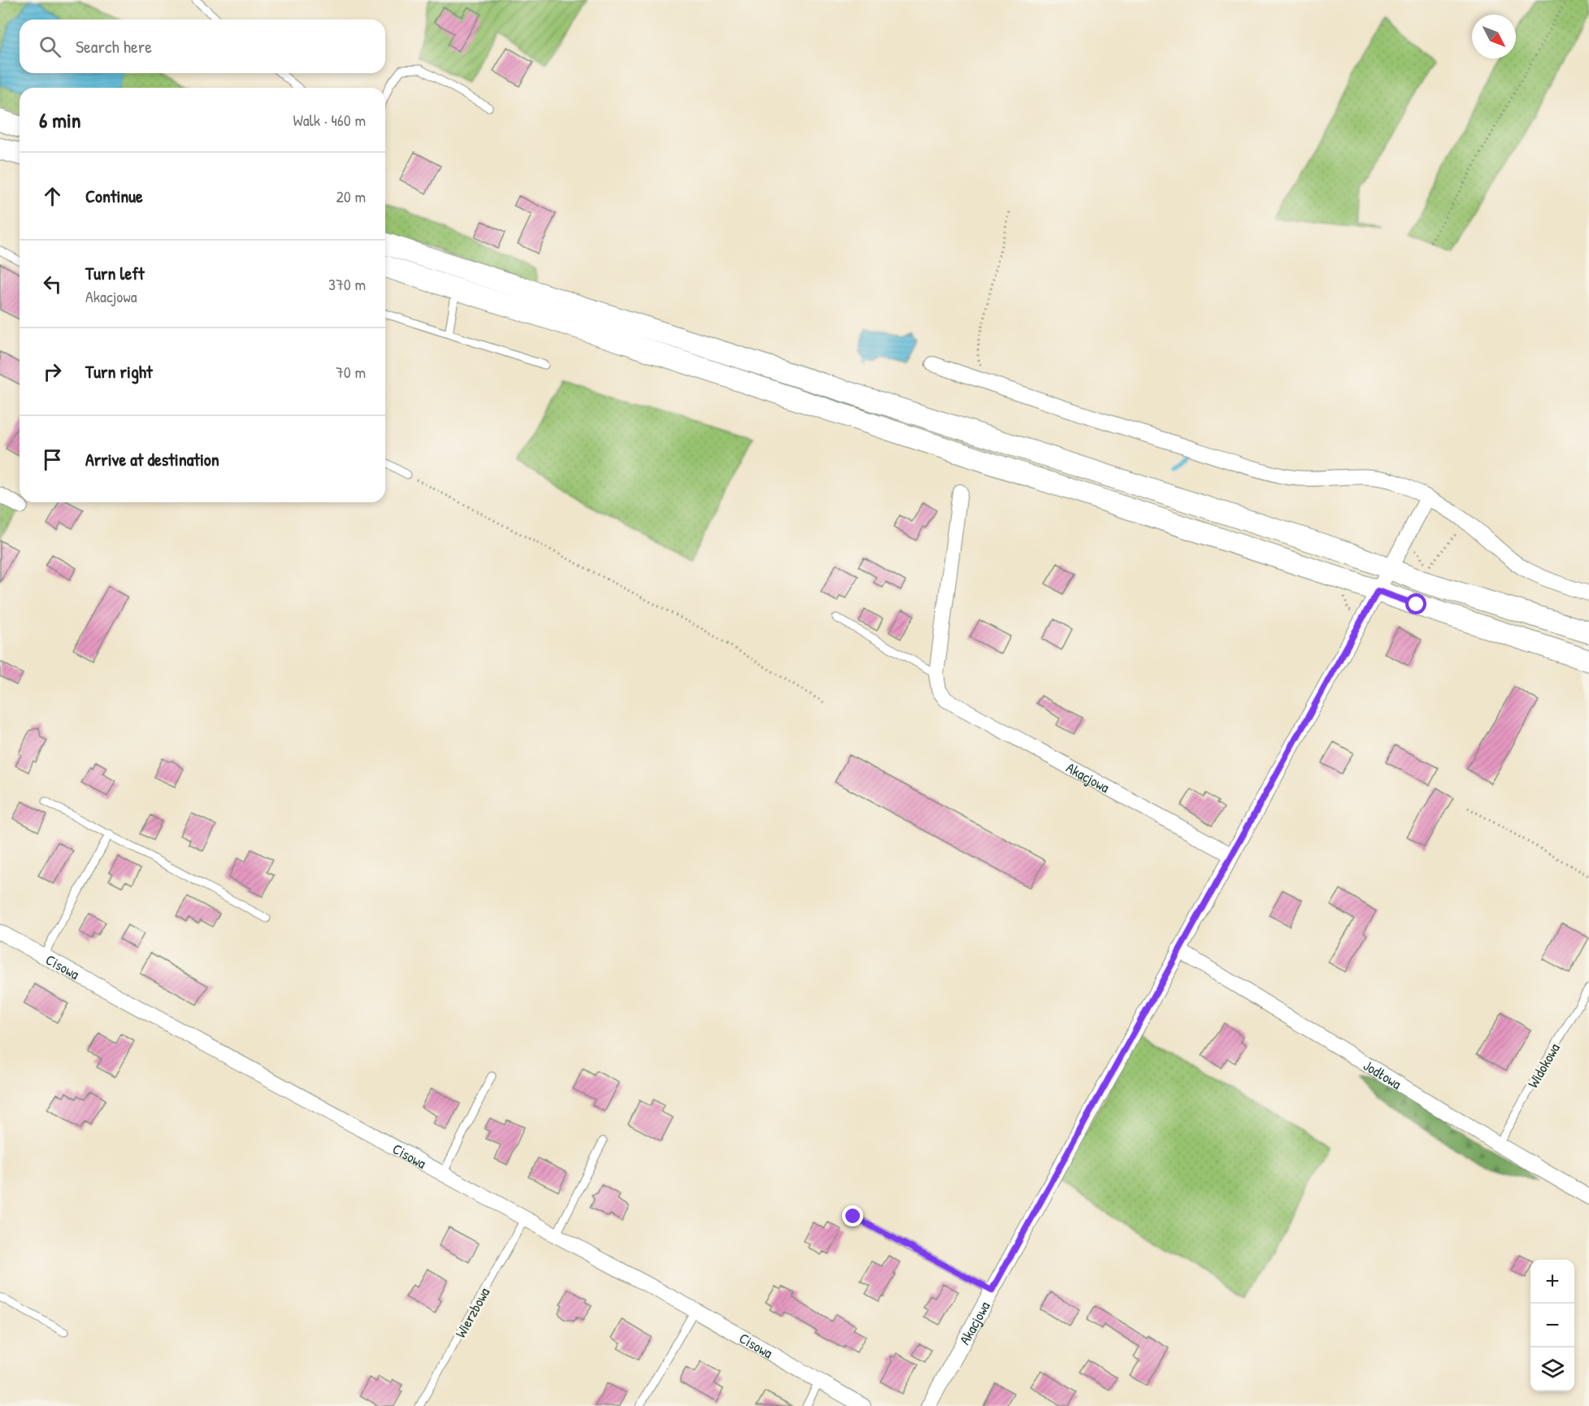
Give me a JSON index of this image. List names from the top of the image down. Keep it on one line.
{"streets":{"street":["Akacjowa","Cisowa","Jodłowa"],"lane":["Widokowa","Wierzbowa"]},"crossings":[["Akacjowa","Jodłowa"],["Cisowa","Wierzbowa"],["Widokowa","Jodłowa"]],"north":"bottom right","page":{"search":"Search here","heading":["6 min","Walk · 460 m"],"list":[["Continue","20 m"],["Turn left","Akacjowa","370 m"],["Turn right","70 m"],"Arrive at destination"],"map_buttons":["+","−"]}}
